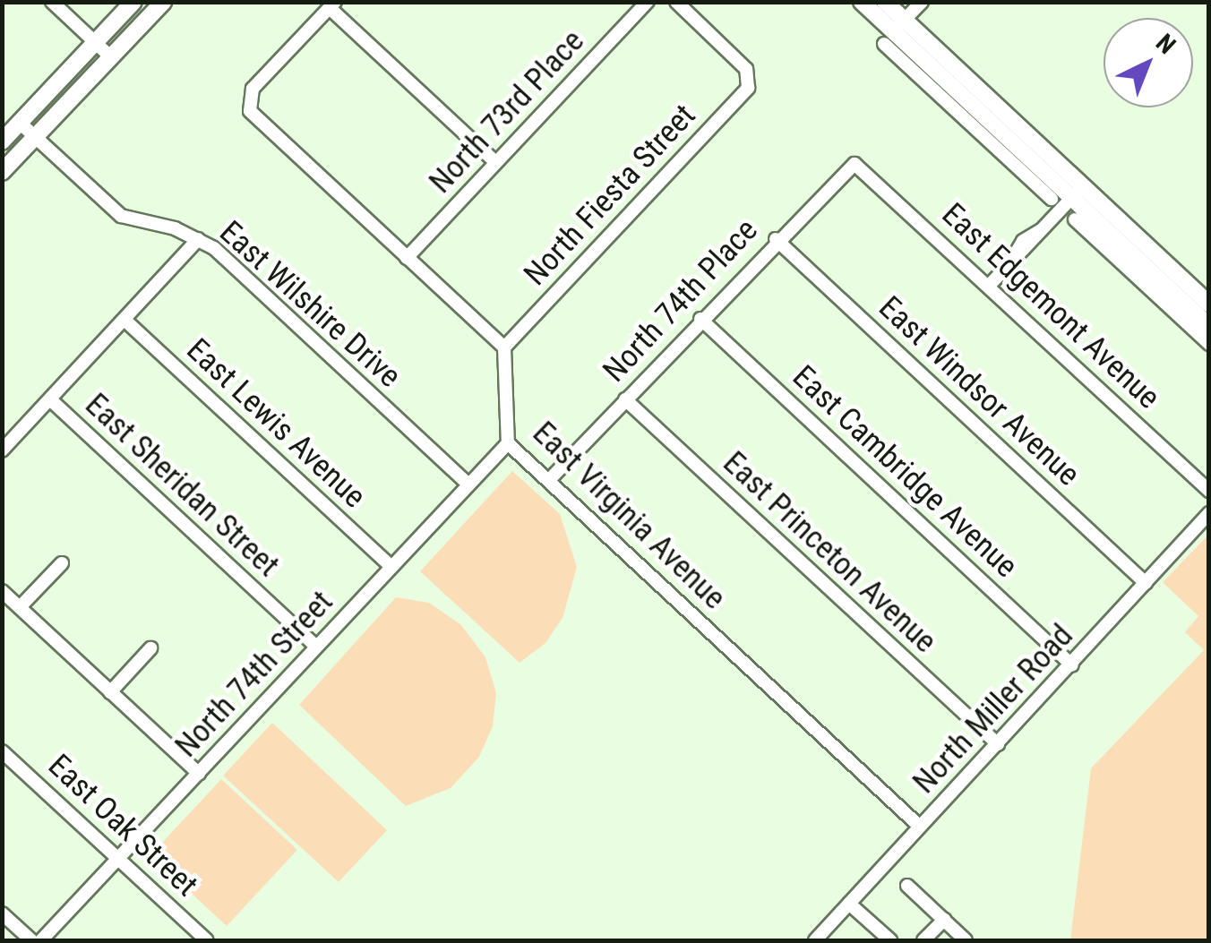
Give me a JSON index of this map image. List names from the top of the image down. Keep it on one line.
{"streets":{"street":["North 73rd Place","North Fiesta Street","North 74th Place","East Wilshire Drive","East Edgemont Avenue","East Windsor Avenue","East Lewis Avenue","East Cambridge Avenue","East Sheridan Street","East Virginia Avenue","East Princeton Avenue","North 74th Street","North Miller Road","East Oak Street"]},"crossings":[["North Fiesta Street","East Virginia Avenue"],["North 74th Place","East Edgemont Avenue"],["North 74th Place","East Windsor Avenue"],["North 74th Place","East Cambridge Avenue"],["North 74th Place","East Virginia Avenue"],["North 74th Place","East Princeton Avenue"],["East Wilshire Drive","North 74th Street"],["East Windsor Avenue","North Miller Road"],["East Lewis Avenue","North 74th Street"],["East Cambridge Avenue","North Miller Road"],["East Sheridan Street","North 74th Street"],["East Virginia Avenue","North 74th Street"],["East Virginia Avenue","North Miller Road"],["East Princeton Avenue","North Miller Road"],["North 74th Street","East Oak Street"]],"north":"top right"}
